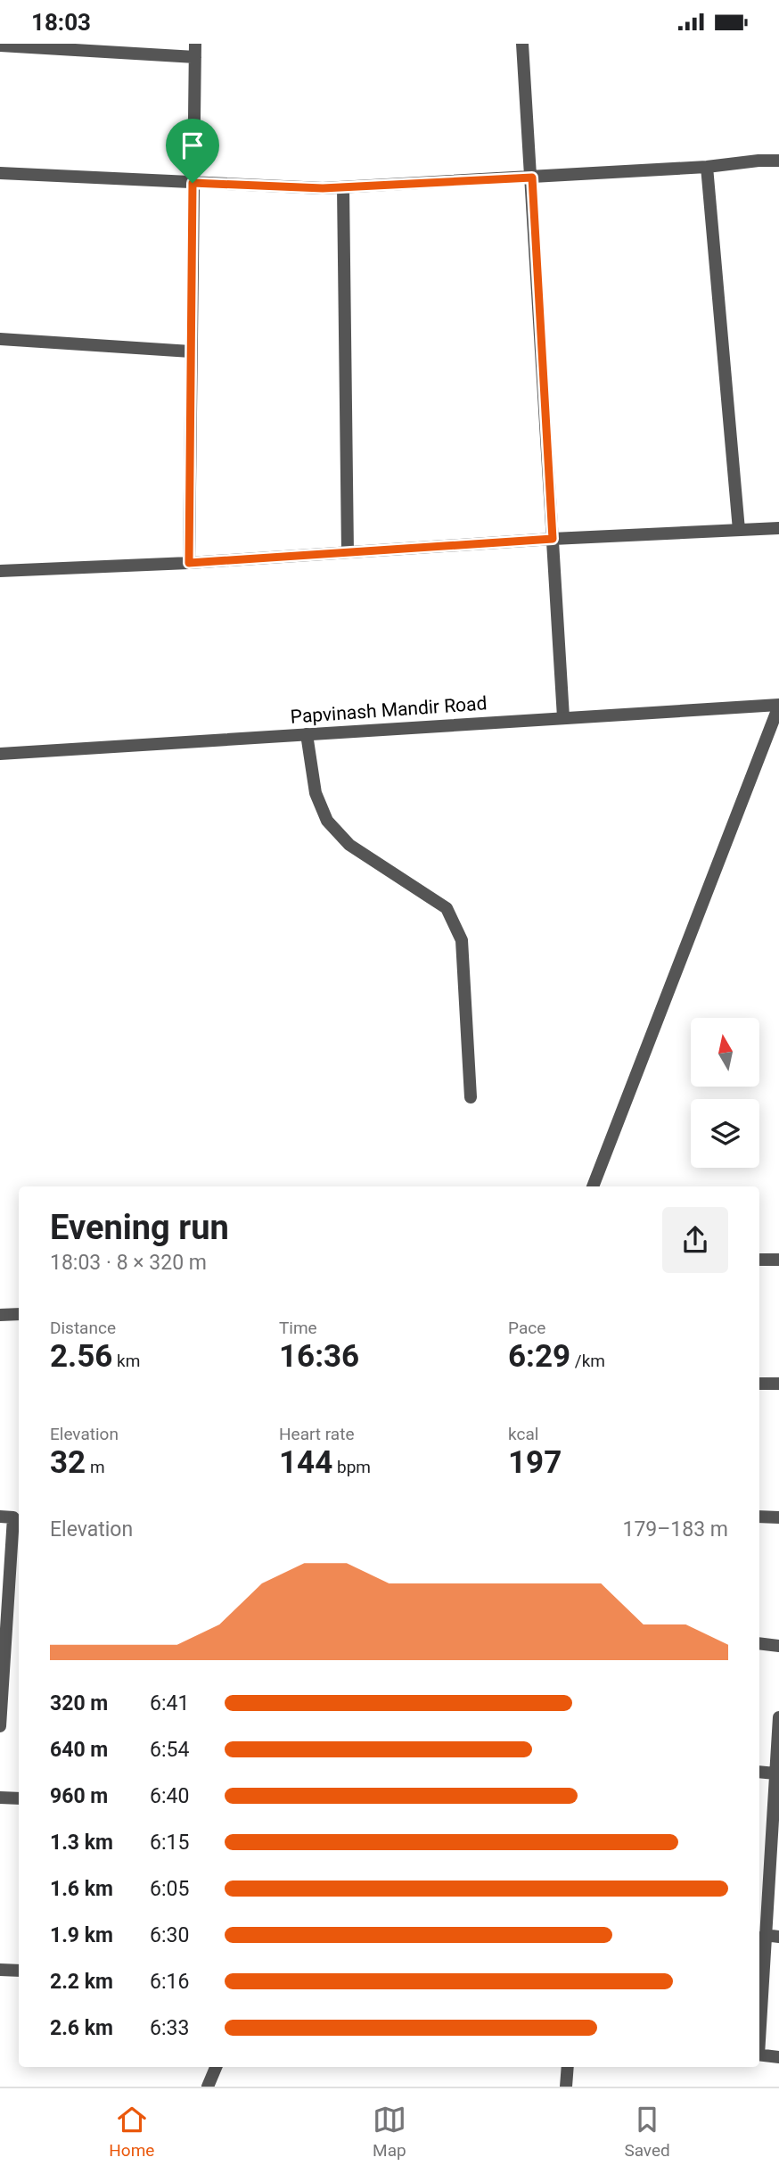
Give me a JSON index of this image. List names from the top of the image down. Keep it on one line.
{"streets":{"street":["Papvinash Mandir Road"]},"north":"top","page":{"status":"18:03","heading":["Evening run","18:03 · 8 × 320 m"],"stats":[["Distance","2.56 km"],["Time","16:36"],["Pace","6:29 /km"],["Elevation","32 m"],["Heart rate","144 bpm"],["kcal","197"]],"chart":["Elevation","179–183 m"],"list":[{"name":"320 m","note":"6:41"},{"name":"640 m","note":"6:54"},{"name":"960 m","note":"6:40"},{"name":"1.3 km","note":"6:15"},{"name":"1.6 km","note":"6:05"},{"name":"1.9 km","note":"6:30"},{"name":"2.2 km","note":"6:16"},{"name":"2.6 km","note":"6:33"}],"tabs":["Home","Map","Saved"]}}
